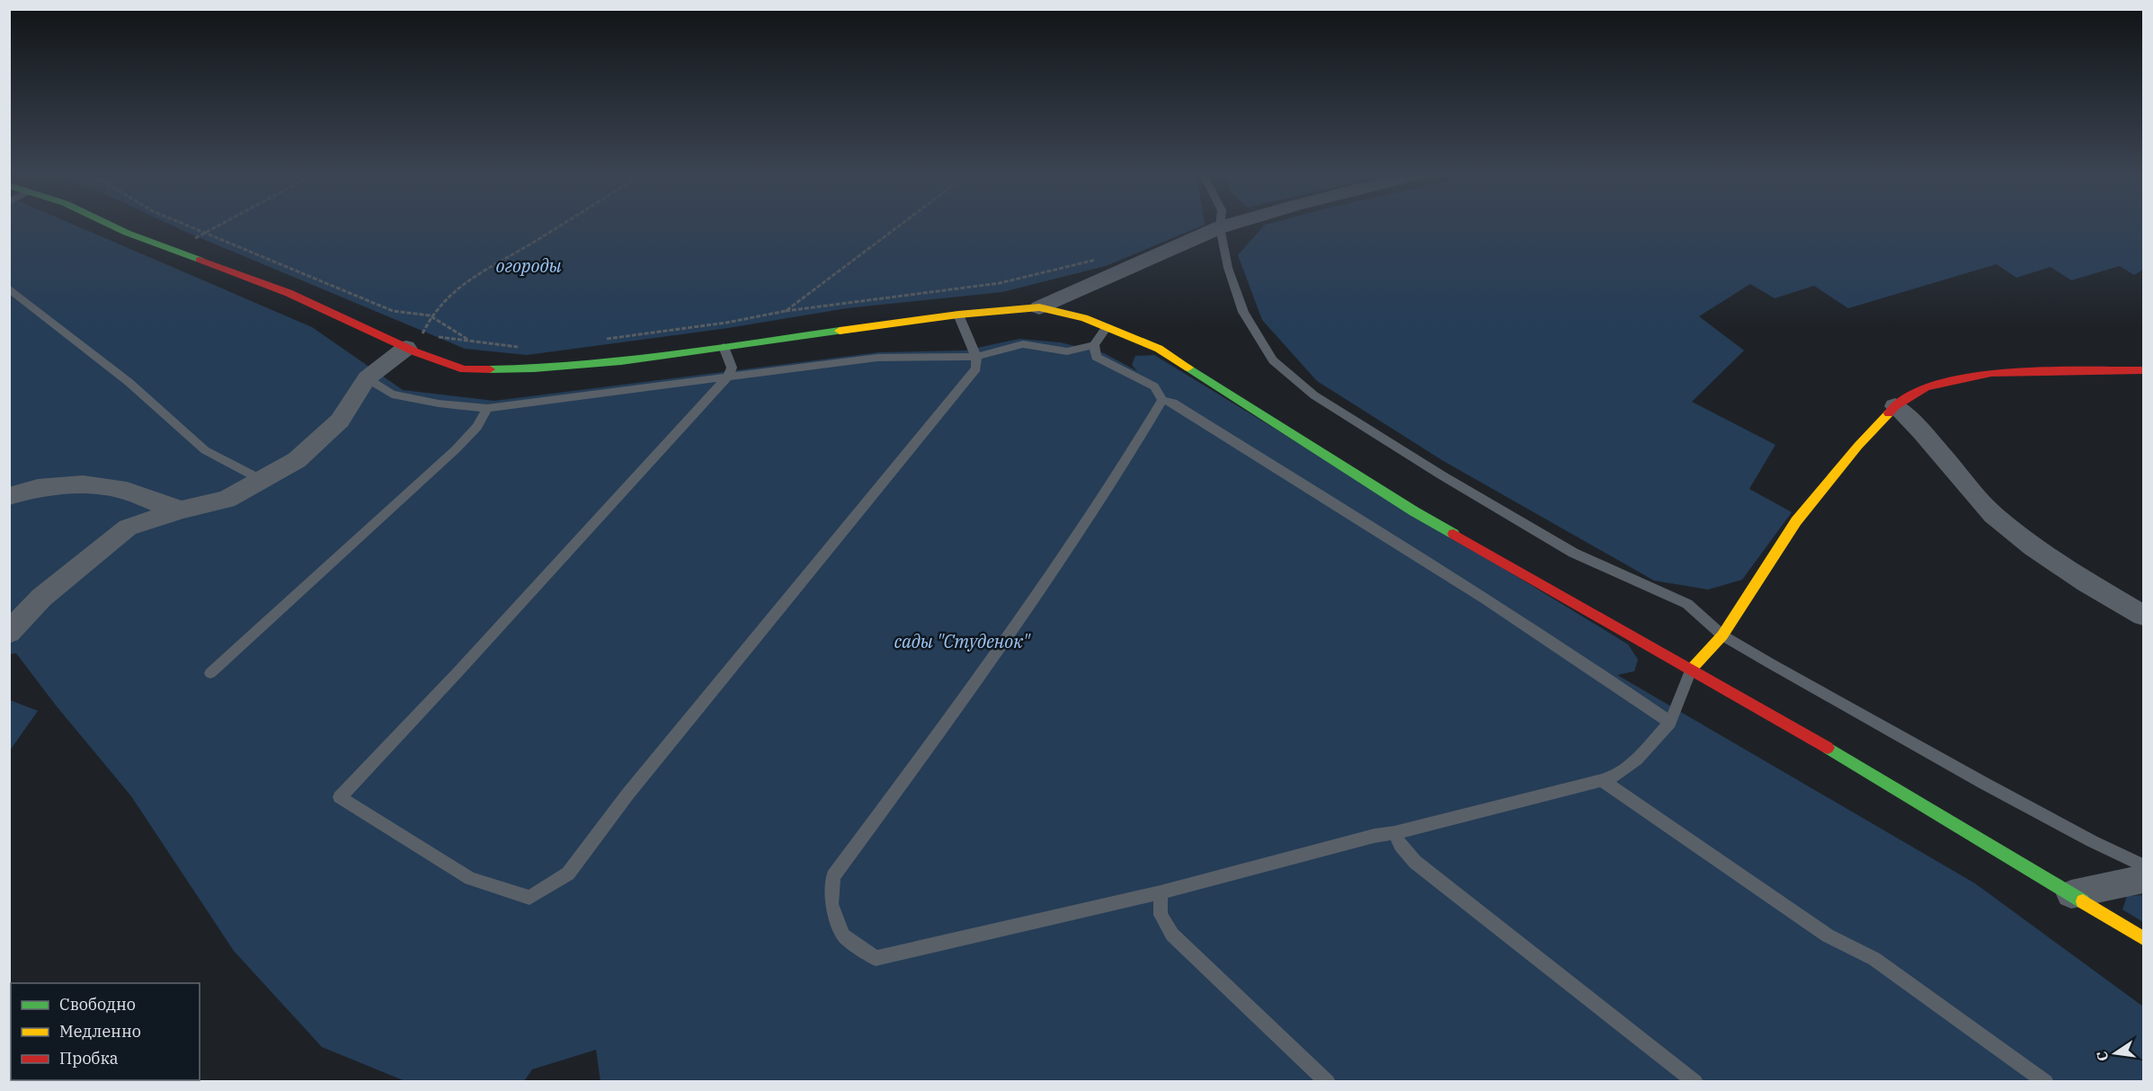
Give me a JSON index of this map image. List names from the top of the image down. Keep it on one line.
{"parks":["огороды","сады \"Студенок\""],"legend":["Свободно","Медленно","Пробка"],"north":"left"}
